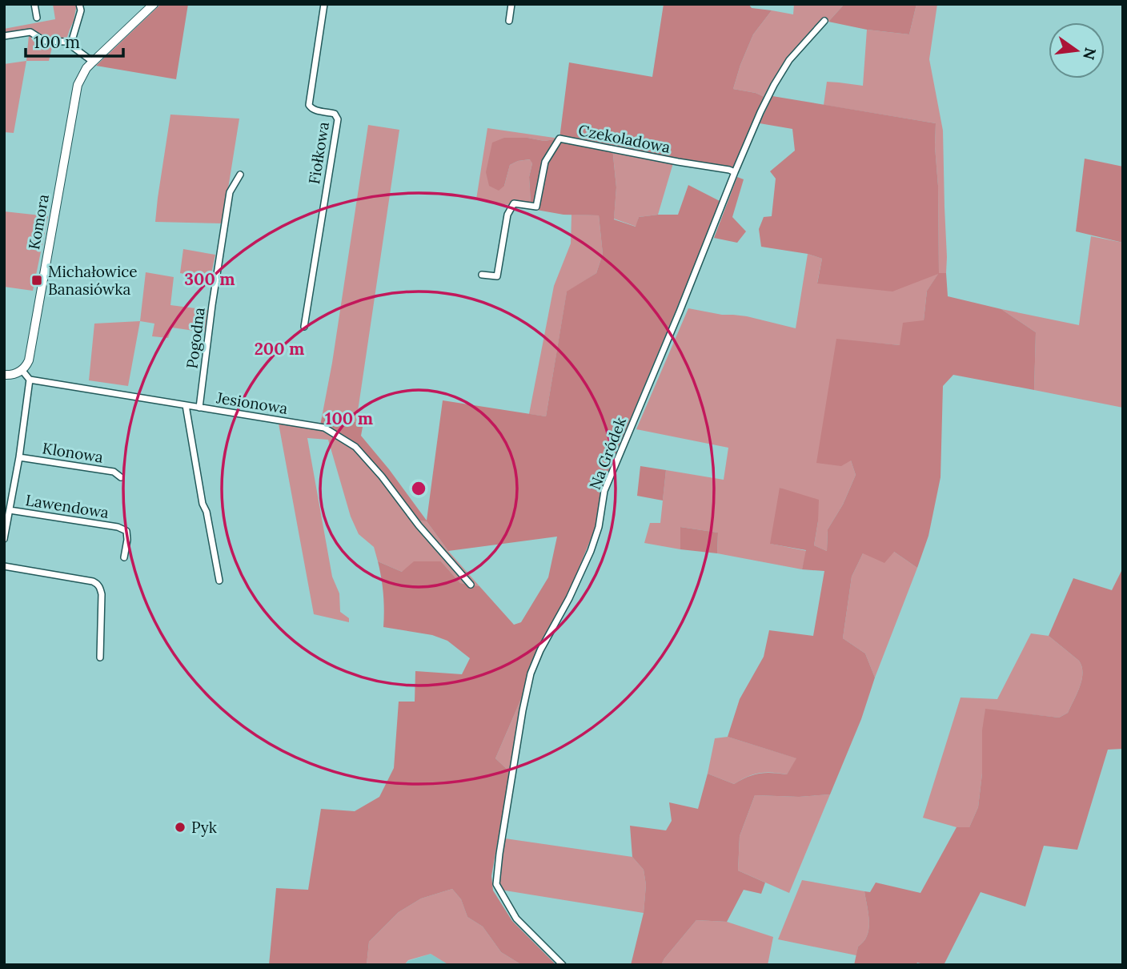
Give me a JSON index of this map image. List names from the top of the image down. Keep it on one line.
{"streets":{"street":["Czekoladowa","Fiołkowa","Komora","Pogodna","Jesionowa","Klonowa","Na Gródek","Lawendowa"]},"crossings":[["Czekoladowa","Na Gródek"],["Pogodna","Jesionowa"]],"places":{"transit":["Michałowice Banasiówka"],"other":["Pyk"]},"scale_bar":"100 m","north":"right","rings":["300 m","200 m","100 m"]}
